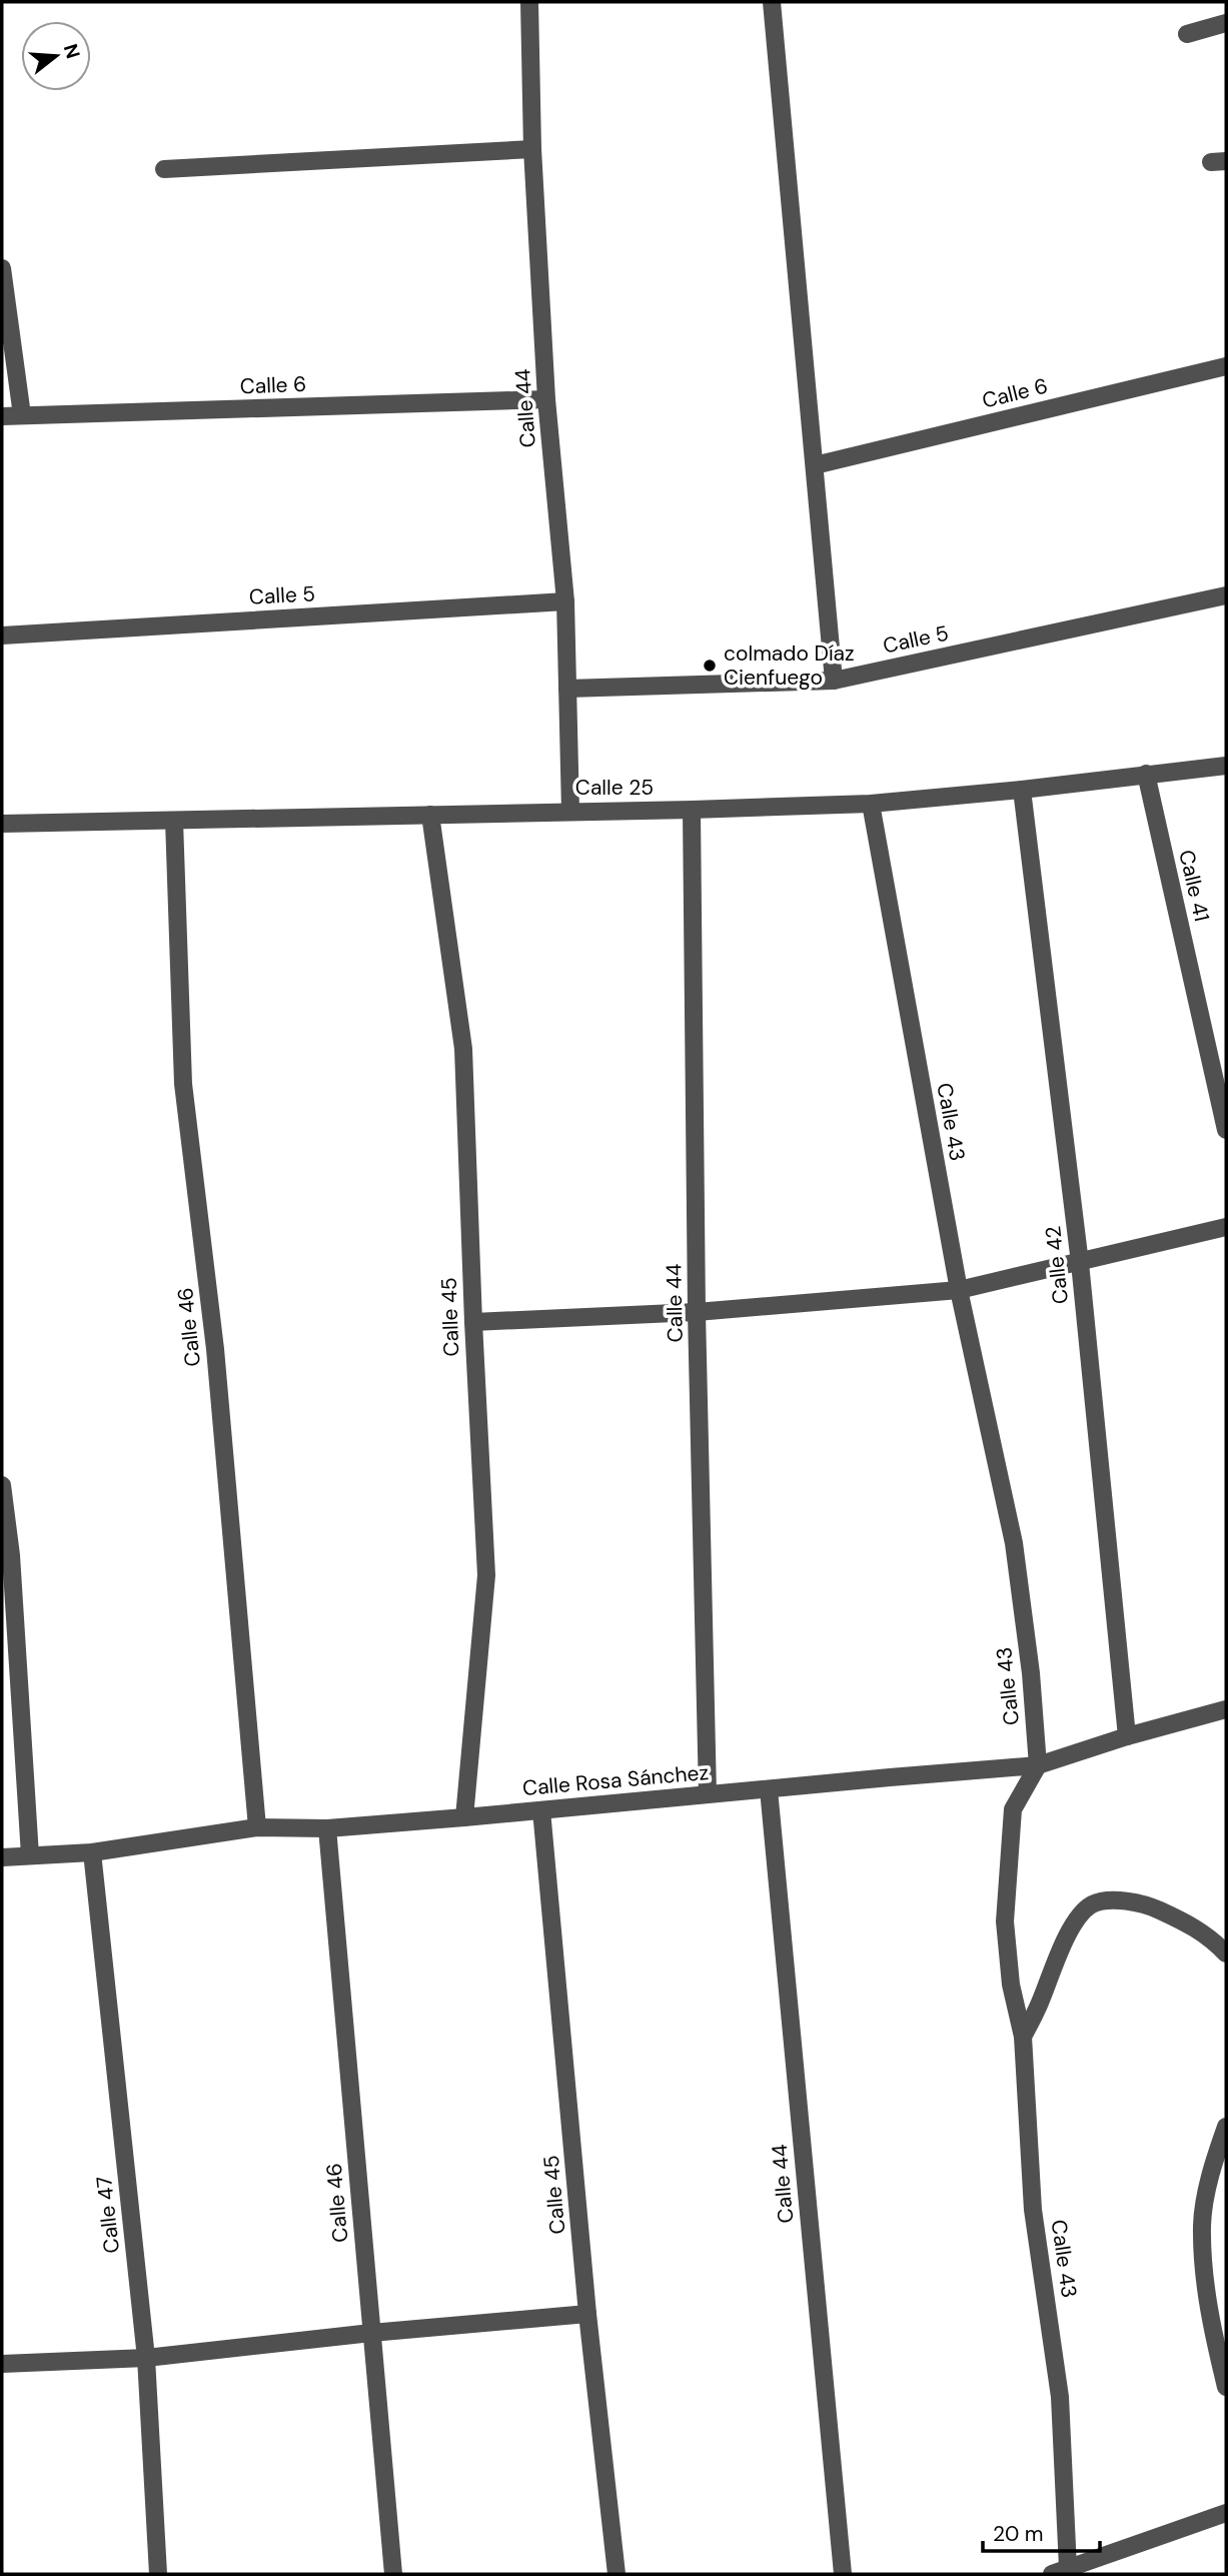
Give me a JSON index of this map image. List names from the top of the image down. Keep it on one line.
{"streets":{"street":["Calle 6","Calle 44","Calle 5","Calle 25","Calle 41","Calle 43","Calle 42","Calle 45","Calle 46","Calle Rosa Sánchez","Calle 47"]},"crossings":[["Calle 6","Calle 44"],["Calle 44","Calle 5"],["Calle 44","Calle 25"],["Calle 44","Calle Rosa Sánchez"],["Calle 25","Calle 41"],["Calle 25","Calle 43"],["Calle 25","Calle 42"],["Calle 25","Calle 45"],["Calle 25","Calle 46"],["Calle 43","Calle Rosa Sánchez"],["Calle 42","Calle Rosa Sánchez"],["Calle 45","Calle Rosa Sánchez"],["Calle 46","Calle Rosa Sánchez"],["Calle Rosa Sánchez","Calle 47"]],"places":["colmado Díaz Cienfuego"],"scale_bar":"20 m","north":"right"}
